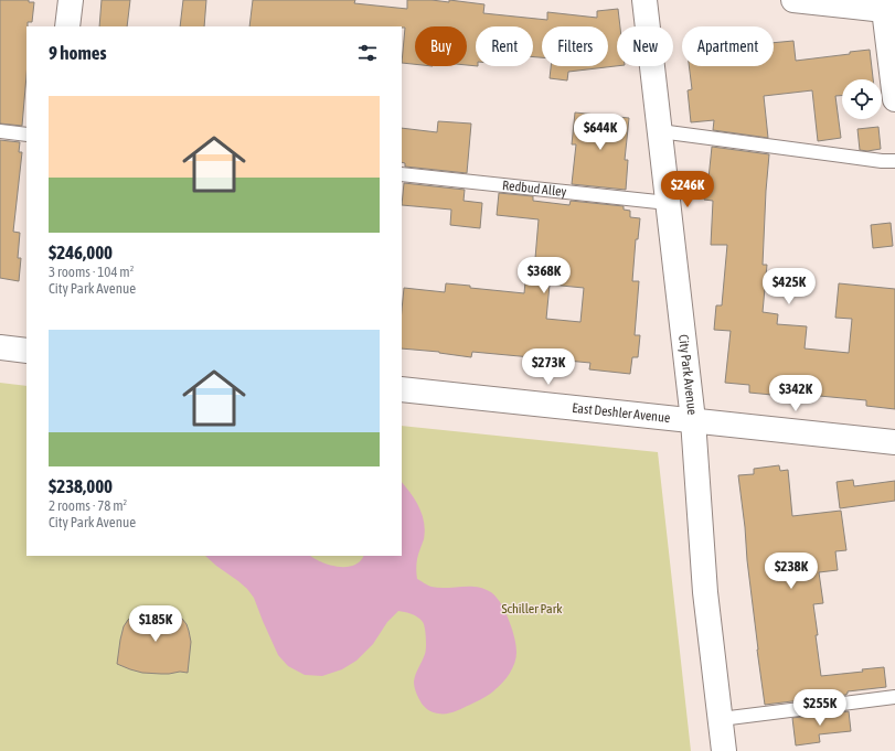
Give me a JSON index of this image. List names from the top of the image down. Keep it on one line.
{"streets":{"street":["City Park Avenue","East Deshler Avenue"],"lane":["Redbud Alley"]},"crossings":[["Redbud Alley","City Park Avenue"],["City Park Avenue","East Deshler Avenue"]],"parks":["Schiller Park"],"page":{"chip":["Buy","Rent","Filters","New","Apartment"],"heading":"9 homes","list":[{"name":"$246,000","note":"3 rooms · 104 m² · City Park Avenue"},{"name":"$238,000","note":"2 rooms · 78 m² · City Park Avenue"}],"price":["$644K","$246K","$368K","$425K","$273K","$342K","$238K","$185K","$255K"]}}
